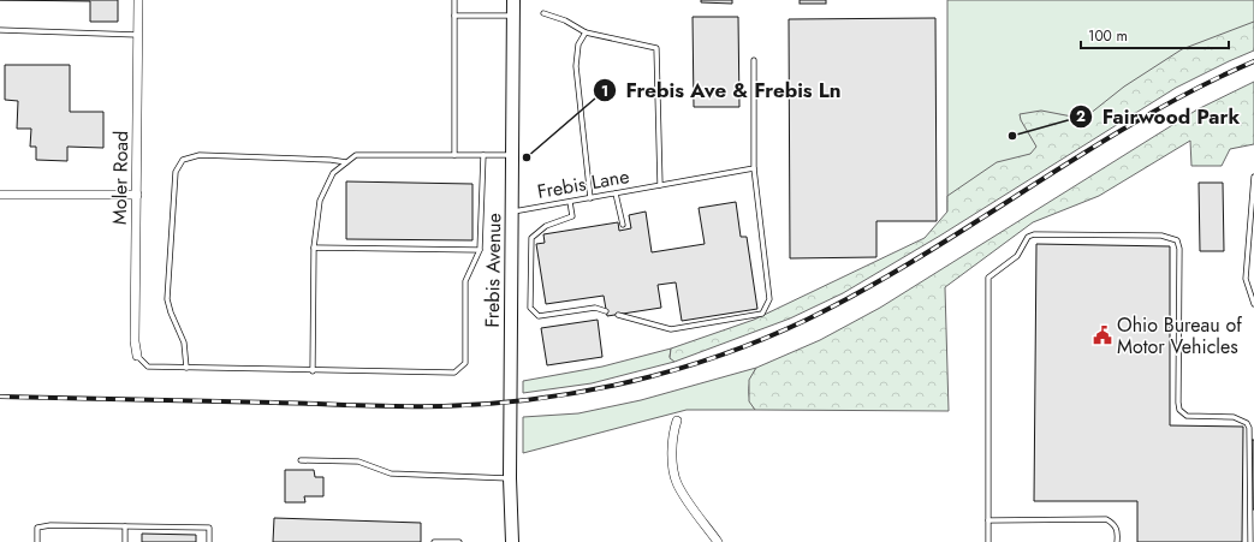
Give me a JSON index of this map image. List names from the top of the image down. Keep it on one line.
{"streets":{"main road":["Frebis Avenue"],"street":["Moler Road"],"lane":["Frebis Lane"]},"crossings":[["Frebis Lane","Frebis Avenue"]],"places":{"other":["Fairwood Park","Frebis Ave & Frebis Ln"],"public building":["Ohio Bureau of Motor Vehicles"]},"scale_bar":"100 m"}
